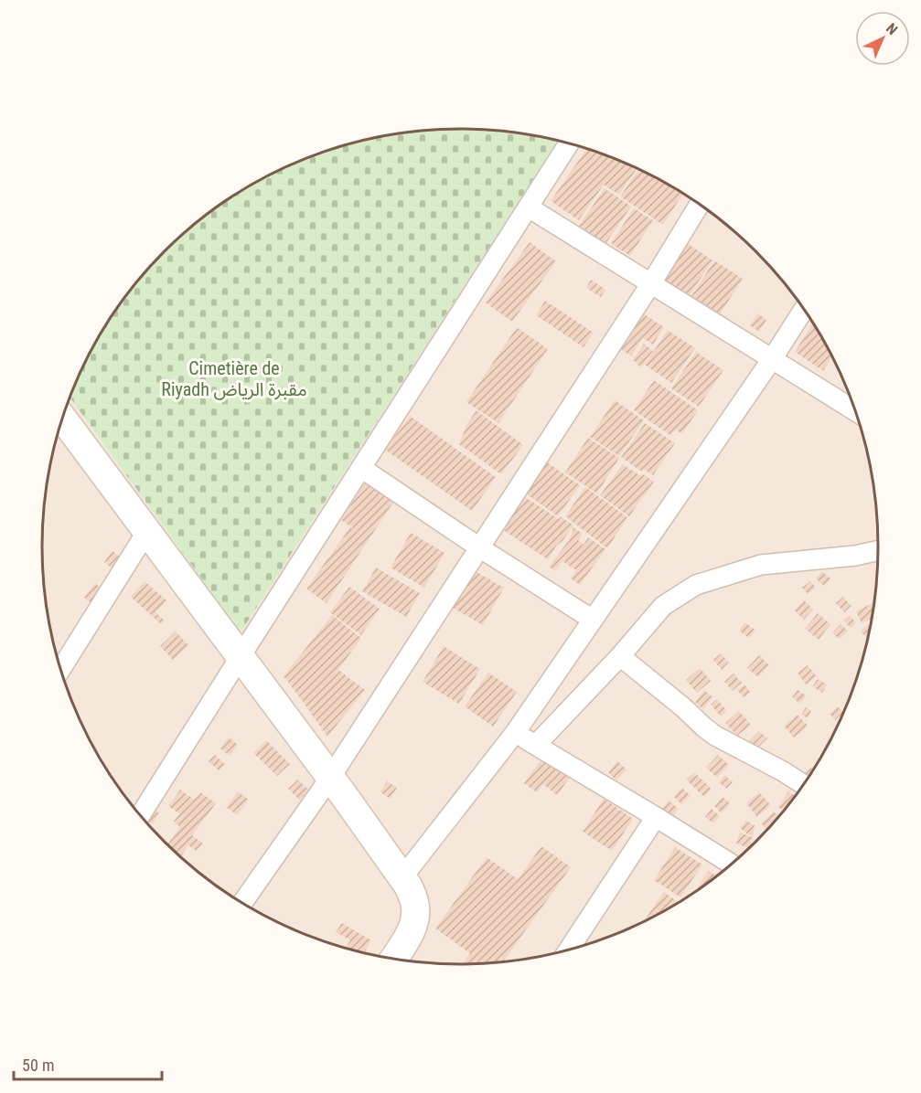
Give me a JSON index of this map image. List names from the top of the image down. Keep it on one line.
{"parks":["Cimetière de Riyadh مقبرة الرياض"],"scale_bar":"50 m","north":"top right"}
